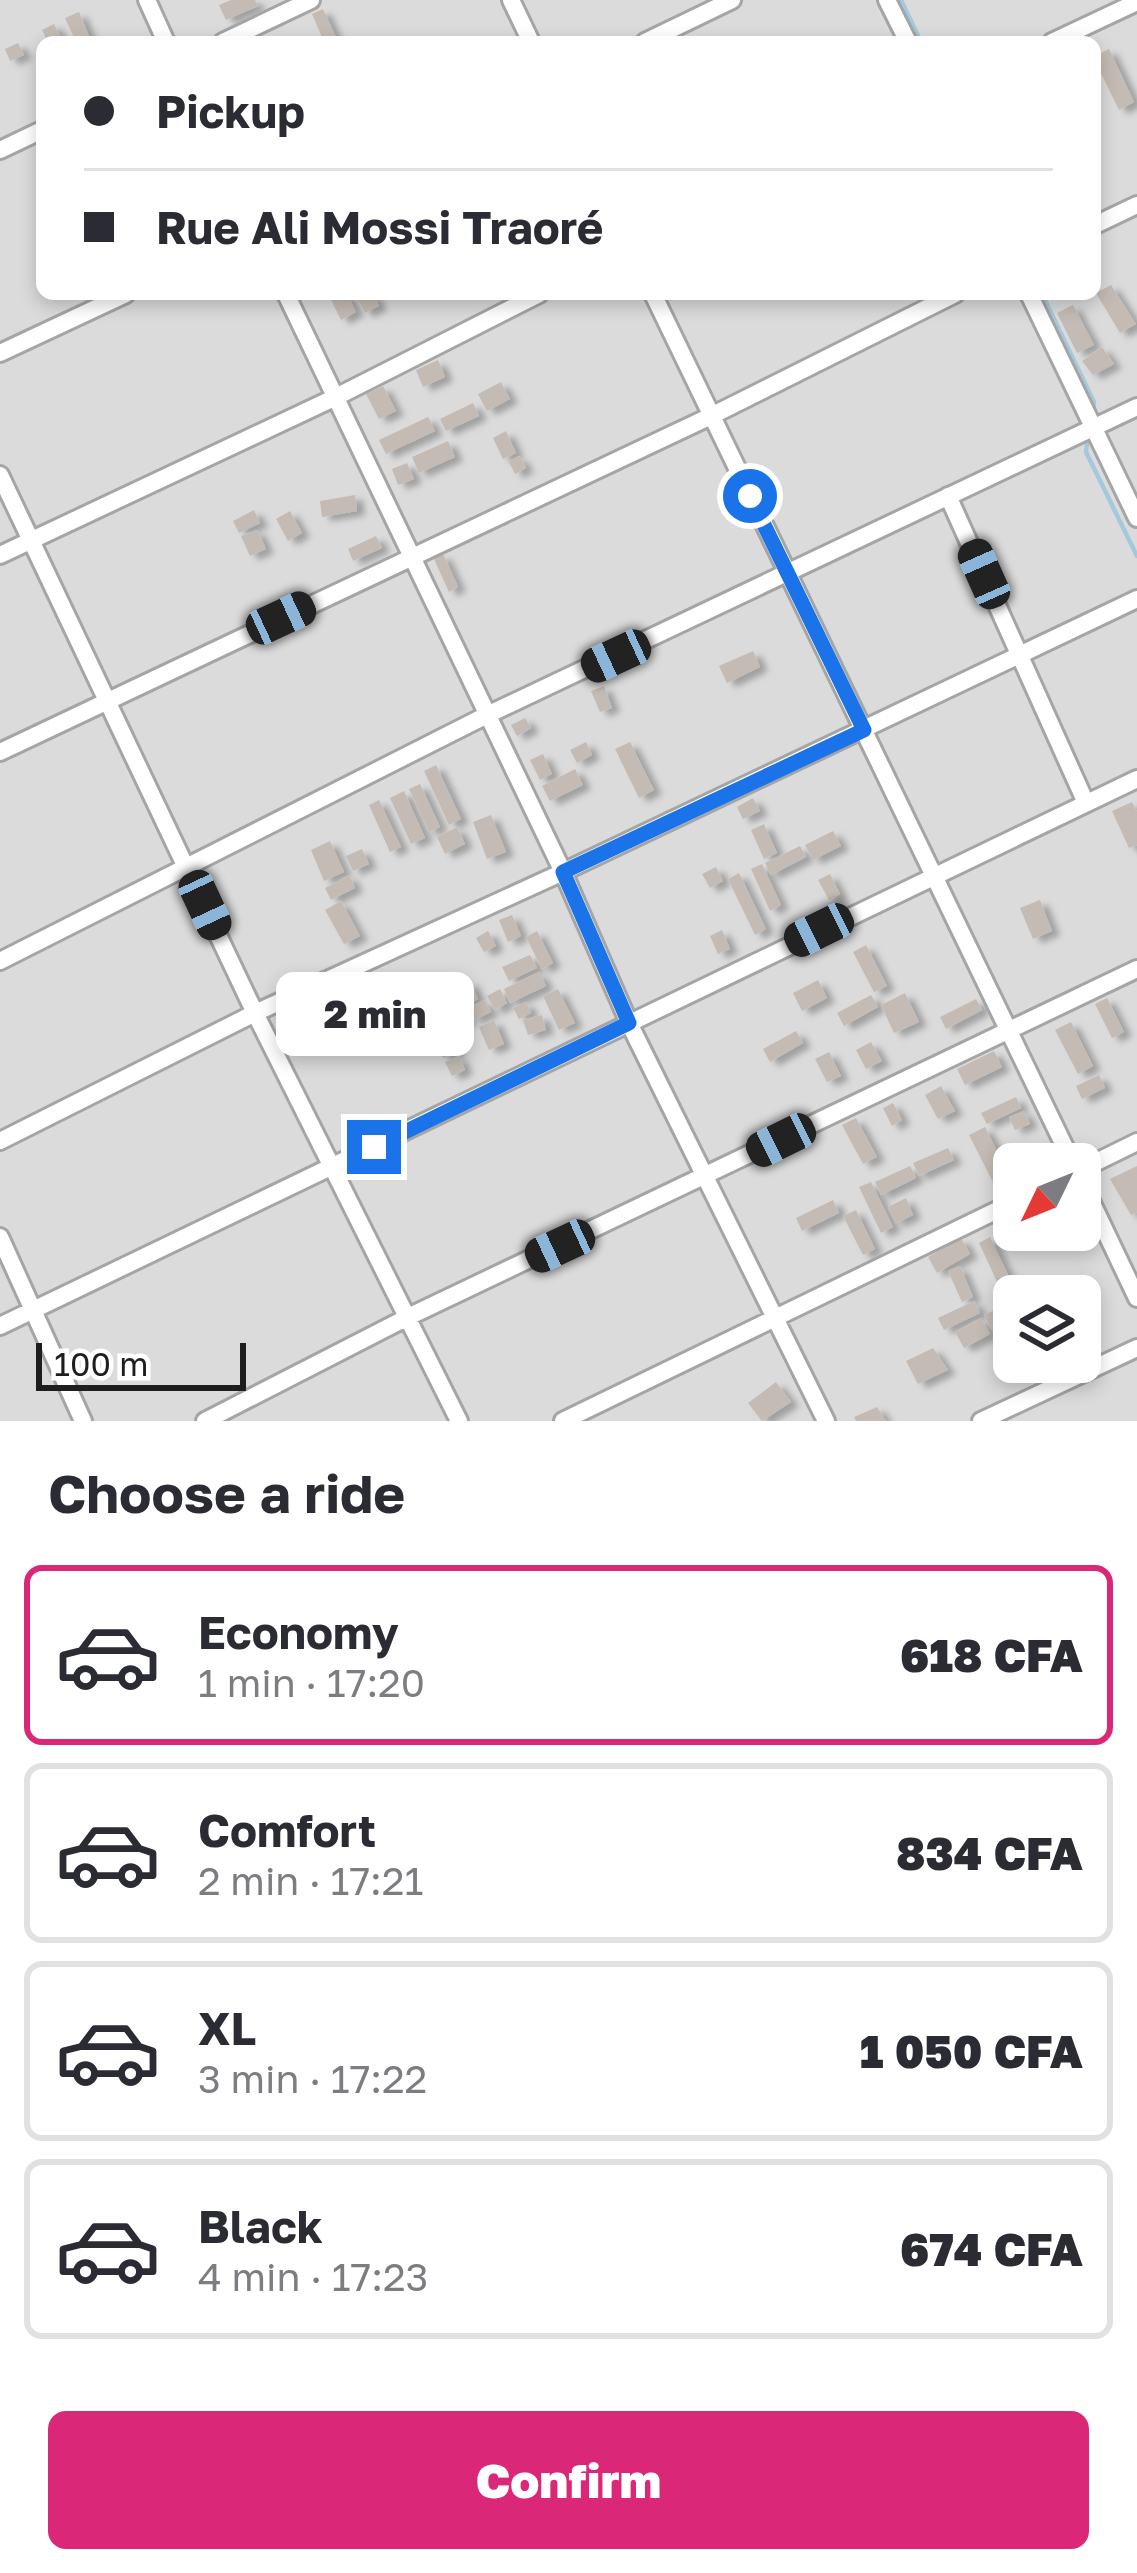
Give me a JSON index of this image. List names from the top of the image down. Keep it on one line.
{"scale_bar":"100 m","north":"bottom left","page":{"banner":["Pickup","Rue Ali Mossi Traoré"],"bubble":"2 min","scale":"100 m","heading":"Choose a ride","list":[{"name":"Economy","note":"1 min · 17:20","value":"618 CFA"},{"name":"Comfort","note":"2 min · 17:21","value":"834 CFA"},{"name":"XL","note":"3 min · 17:22","value":"1 050 CFA"},{"name":"Black","note":"4 min · 17:23","value":"674 CFA"}],"buttons":"Confirm"}}
